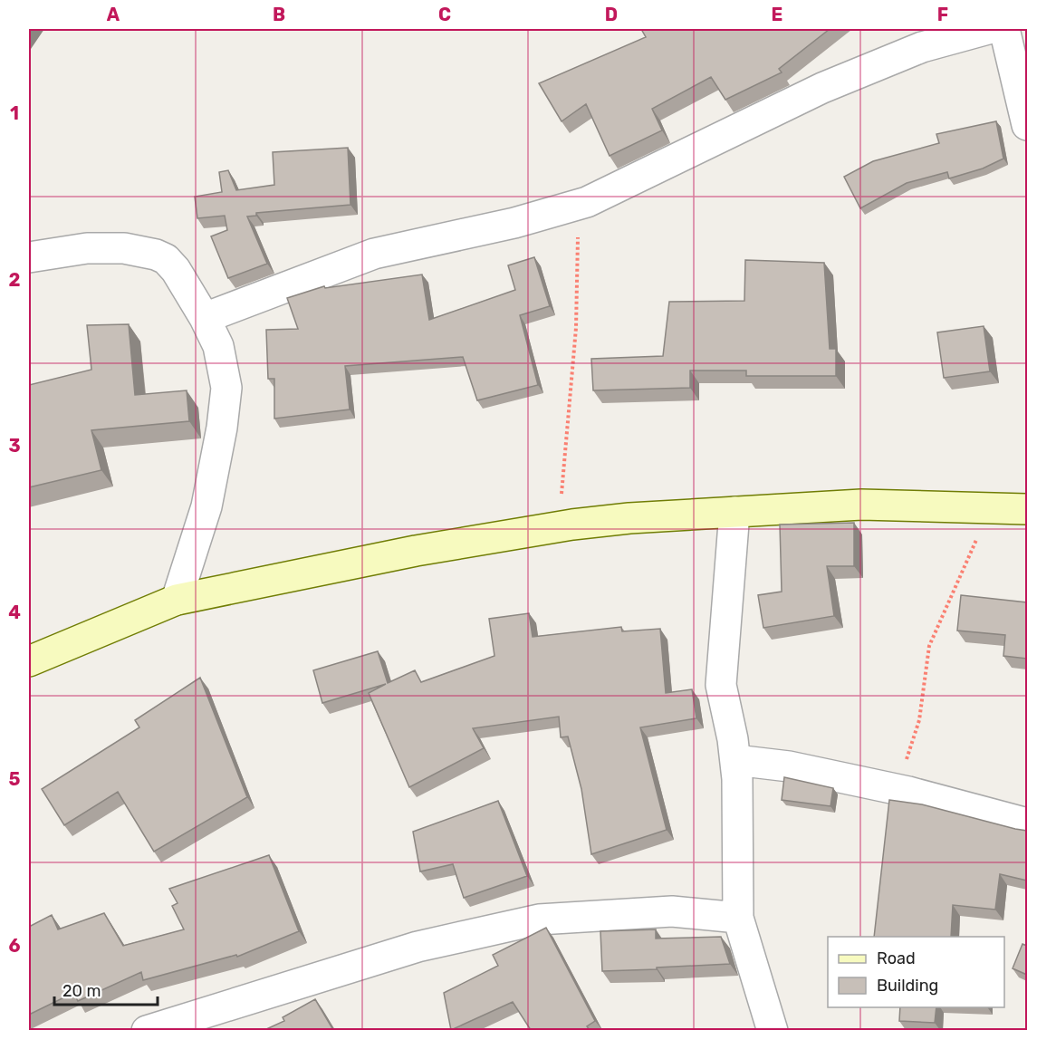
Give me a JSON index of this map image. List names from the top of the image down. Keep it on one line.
{"legend":["Road","Building"],"scale_bar":"20 m","grid":{"columns":["A","B","C","D","E","F"],"rows":["1","2","3","4","5","6"]}}
